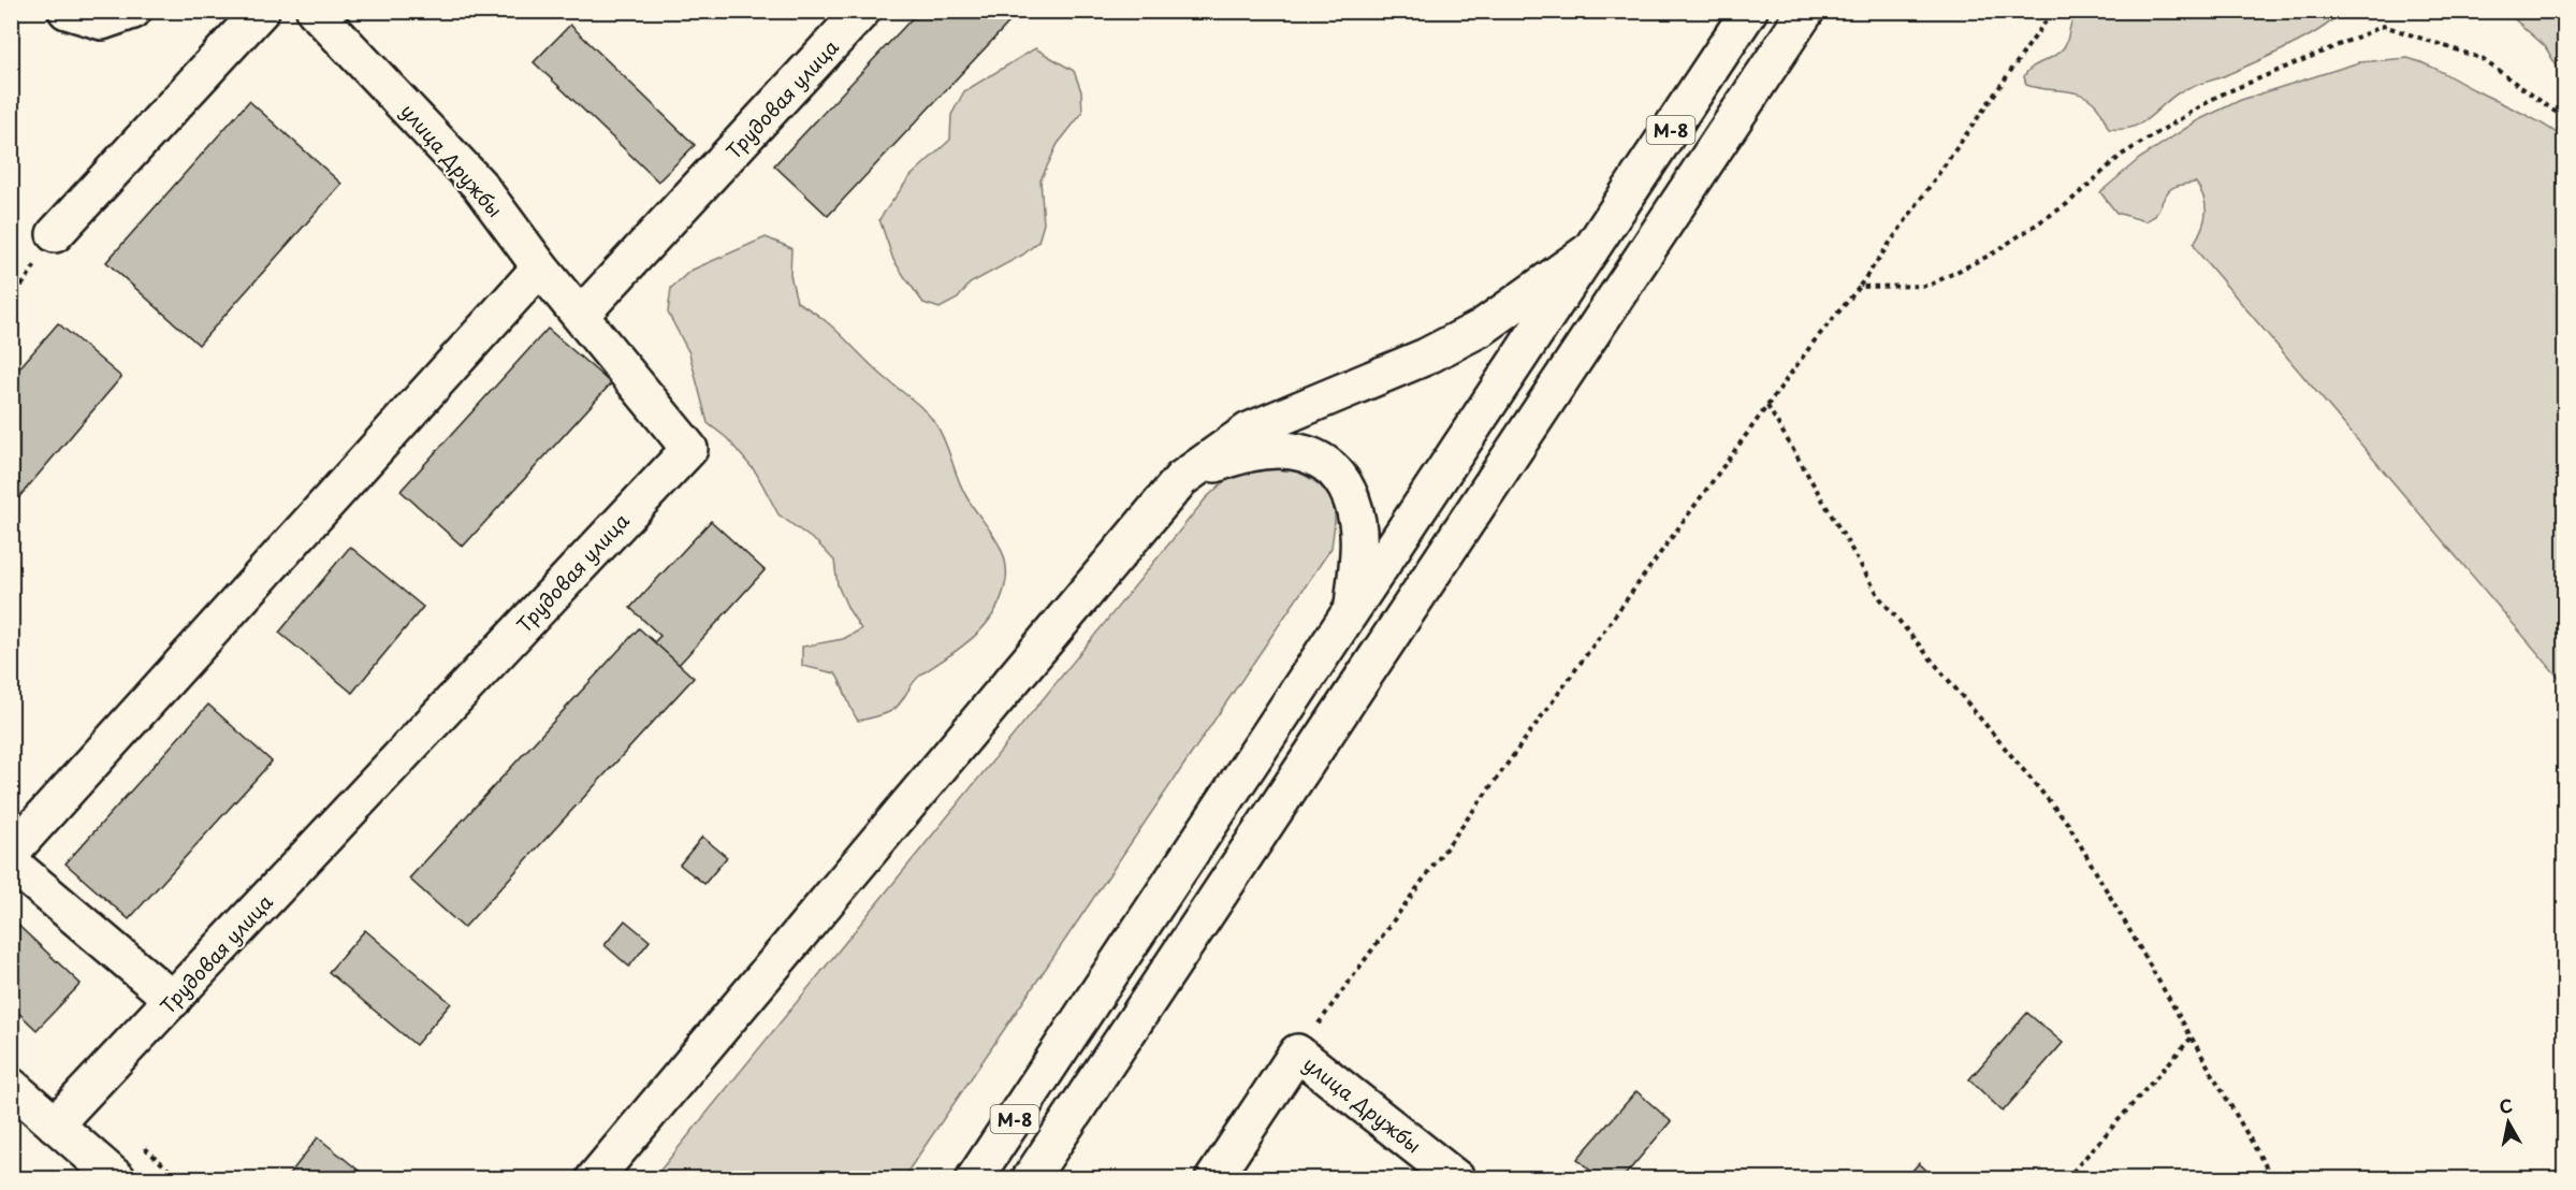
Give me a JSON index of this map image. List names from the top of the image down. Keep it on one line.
{"streets":{"street":["Трудовая улица","М-8","улица Дружбы"]},"crossings":[["Трудовая улица","улица Дружбы"]],"north":"top"}
